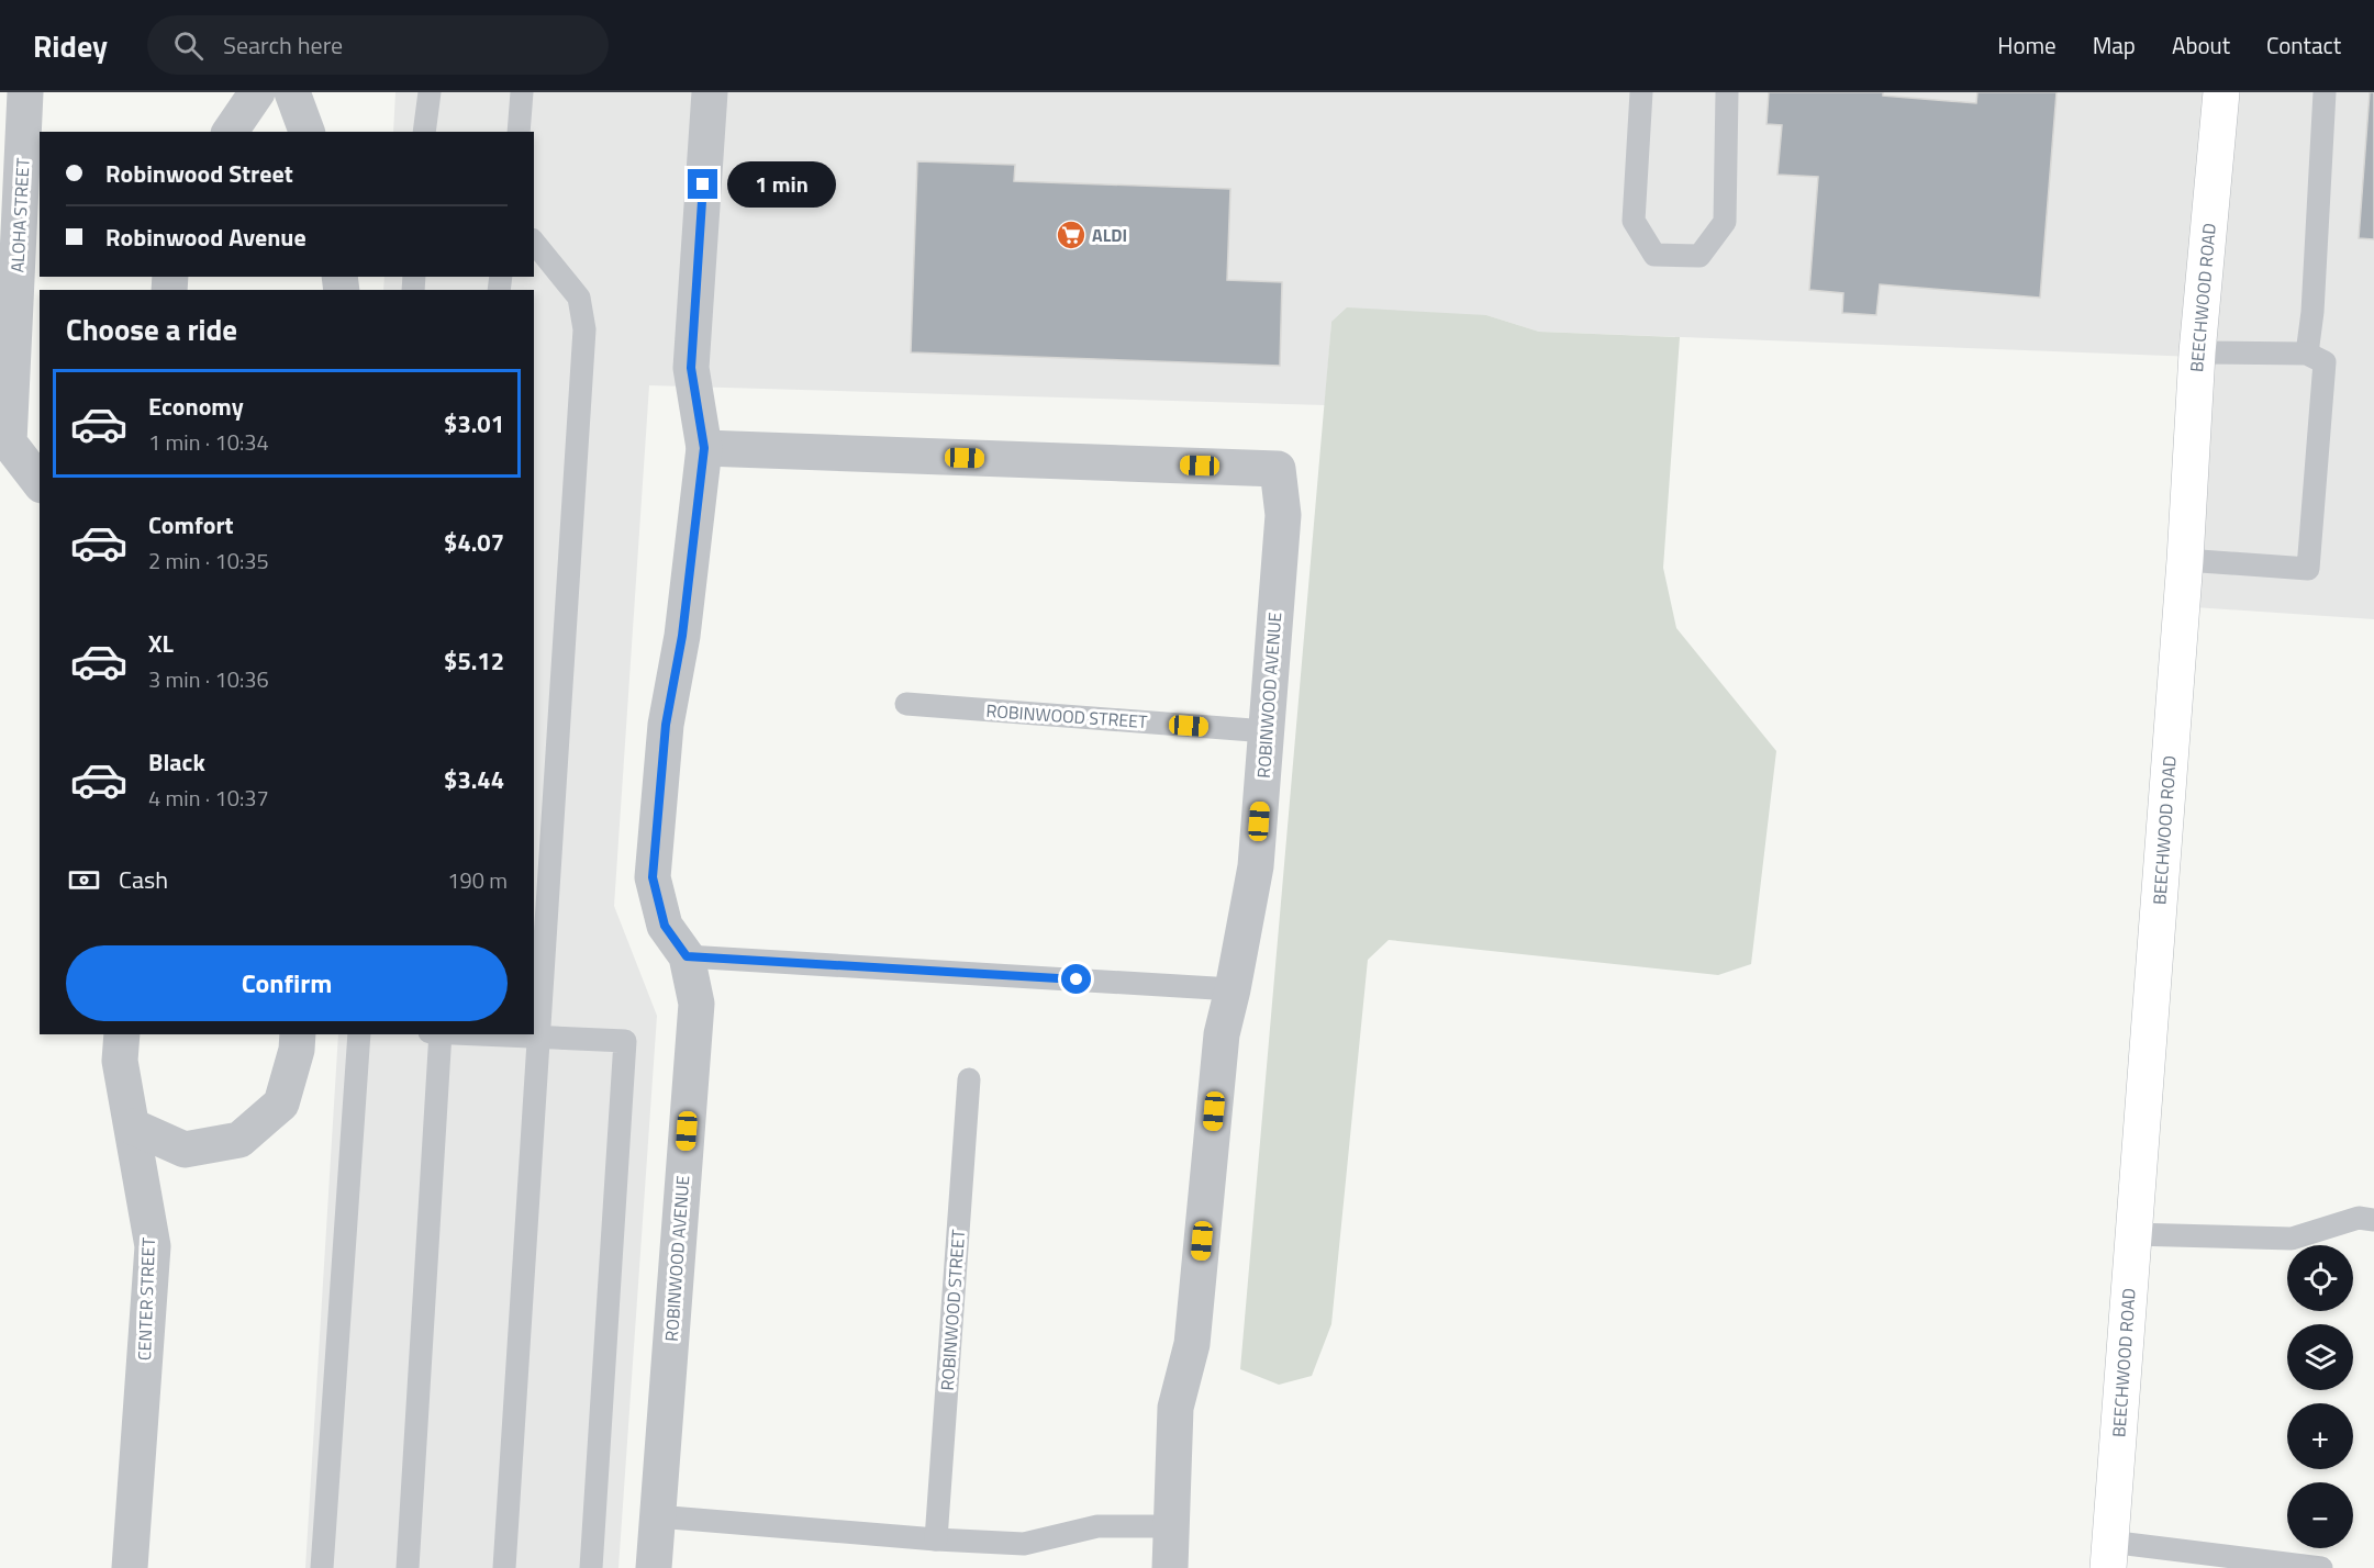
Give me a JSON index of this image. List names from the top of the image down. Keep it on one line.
{"streets":{"street":["ALOHA STREET","BEECHWOOD ROAD","ROBINWOOD AVENUE","CENTER STREET"],"lane":["ROBINWOOD STREET"]},"crossings":[["ROBINWOOD AVENUE","ROBINWOOD STREET"]],"places":{"supermarket":["ALDI"]},"page":{"header":"Ridey","search":"Search here","nav":["Home","Map","About","Contact"],"banner":["Robinwood Street","Robinwood Avenue"],"bubble":"1 min","heading":"Choose a ride","list":[{"name":"Economy","note":"1 min · 10:34","value":"$3.01"},{"name":"Comfort","note":"2 min · 10:35","value":"$4.07"},{"name":"XL","note":"3 min · 10:36","value":"$5.12"},{"name":"Black","note":"4 min · 10:37","value":"$3.44"}],"pay":["Cash","190 m"],"buttons":"Confirm","map_buttons":["+","−"]}}
